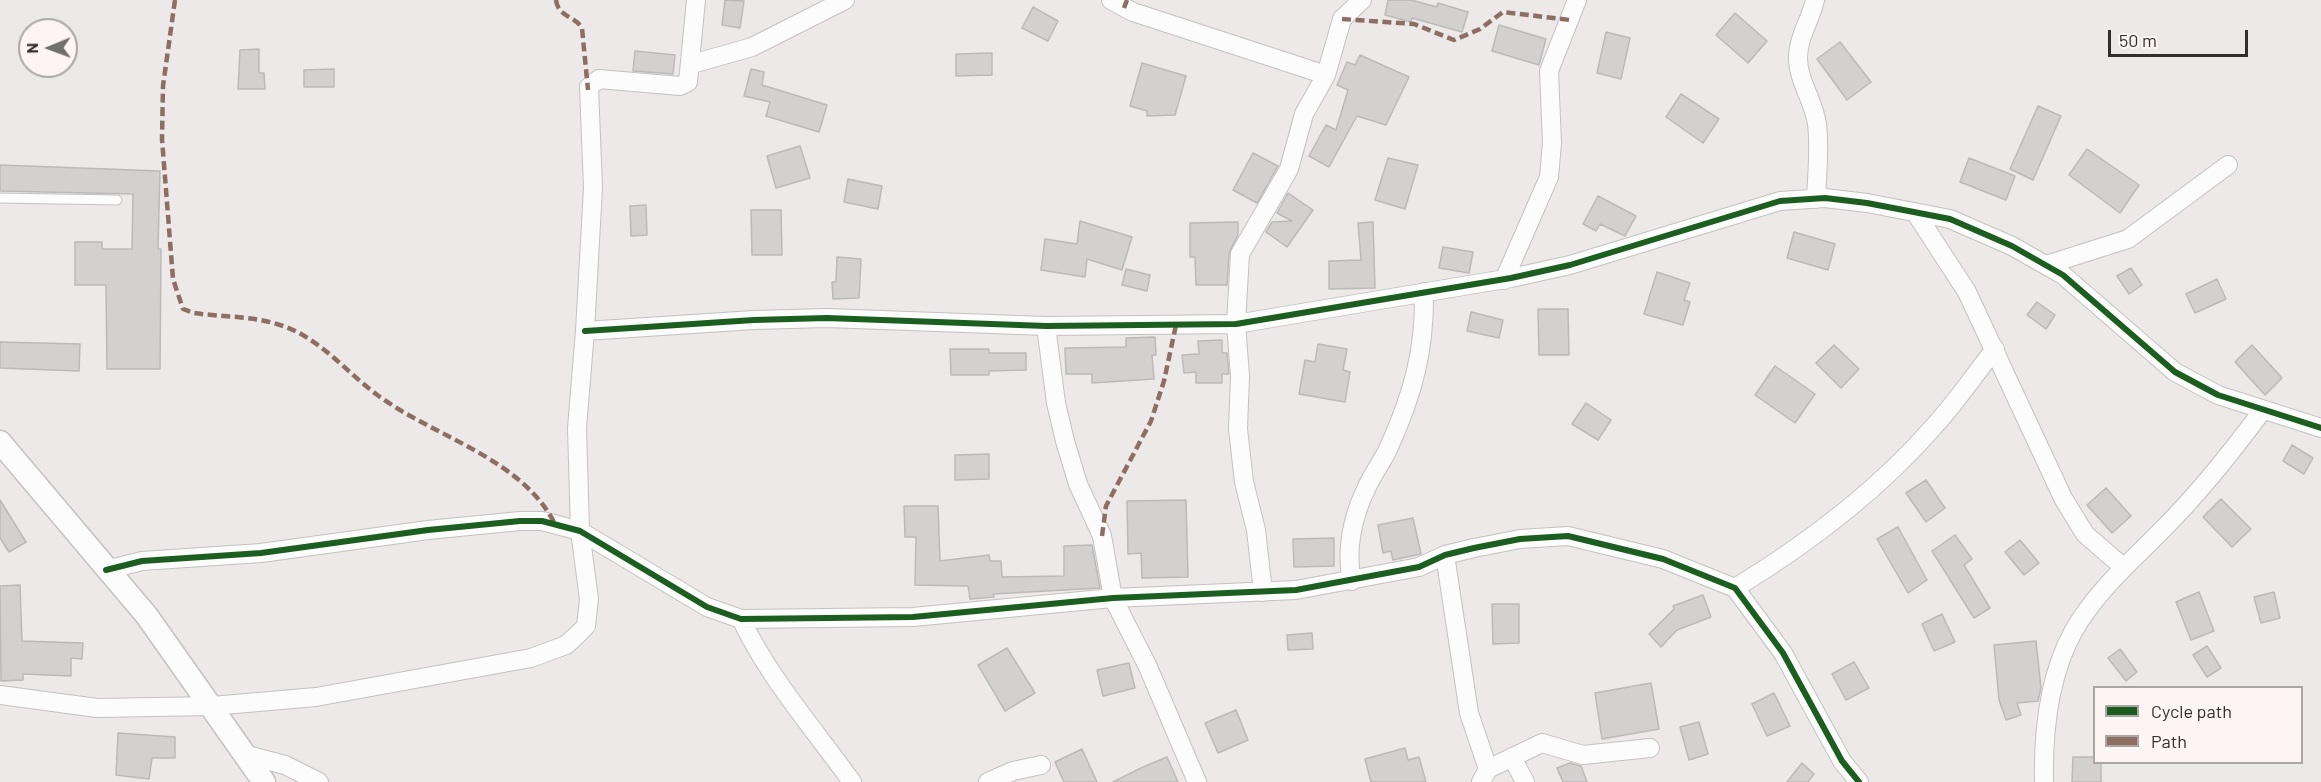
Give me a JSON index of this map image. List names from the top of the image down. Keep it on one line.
{"legend":["Cycle path","Path"],"scale_bar":"50 m","north":"left"}
